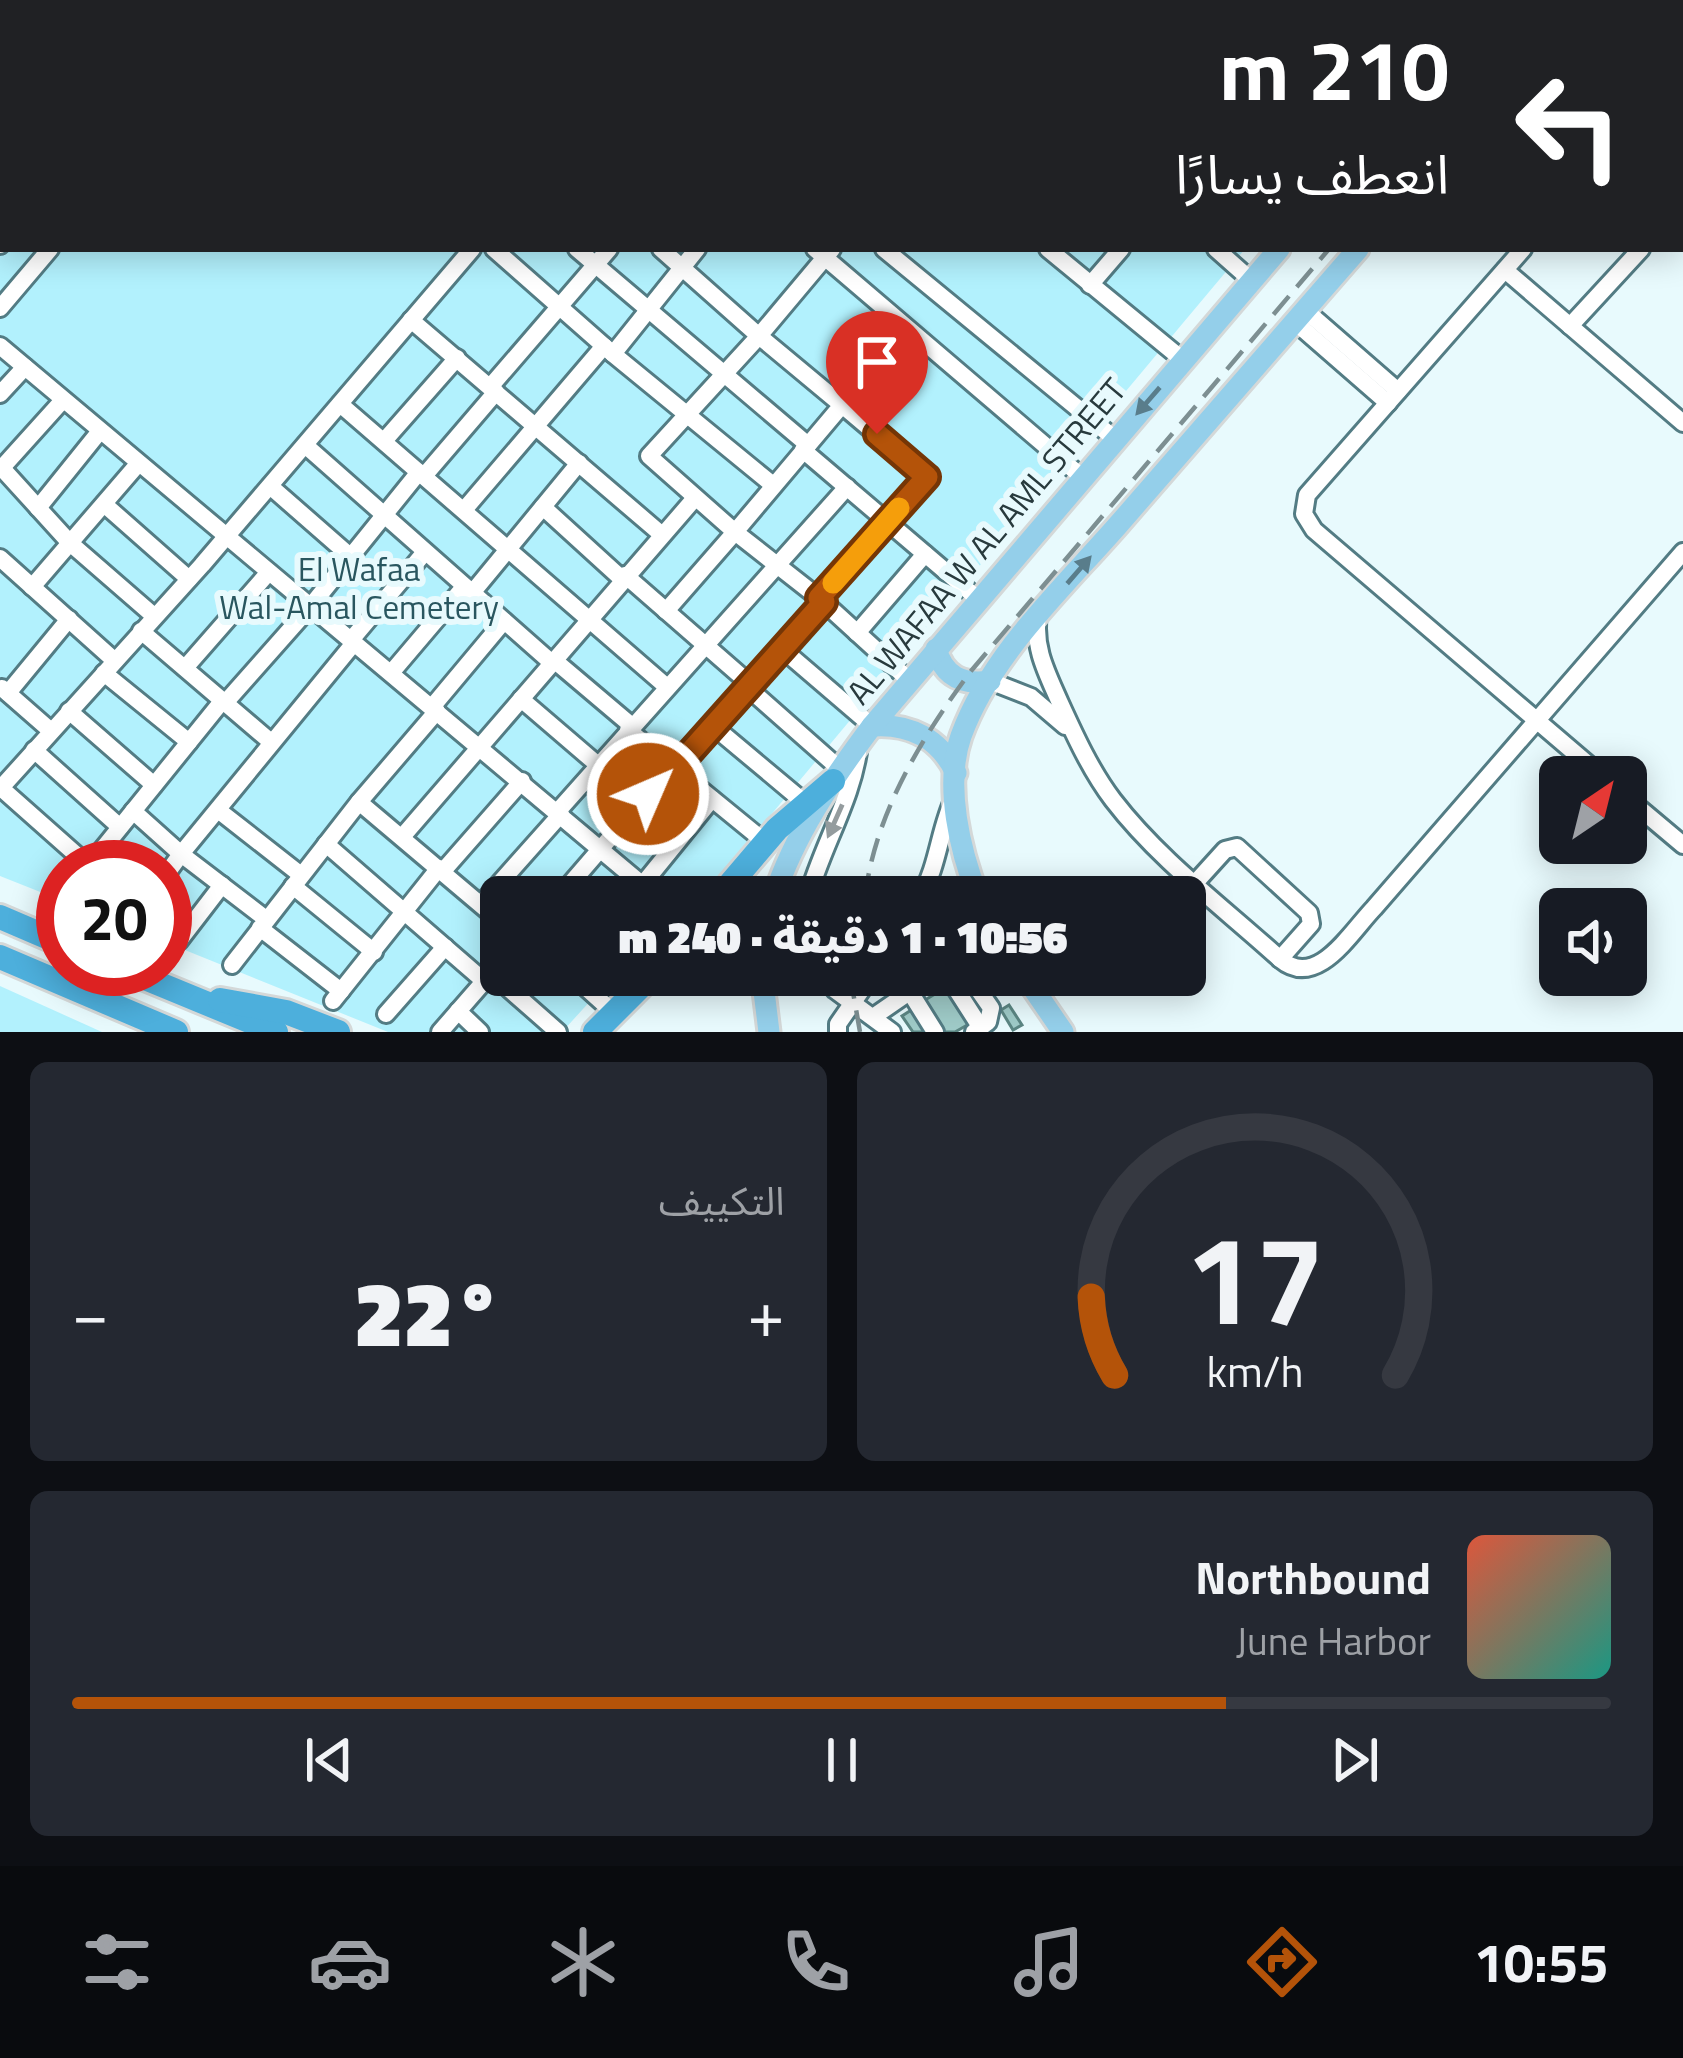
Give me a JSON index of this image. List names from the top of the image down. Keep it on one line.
{"streets":{"main road":["AL WAFAA W AL AML STREET"]},"parks":["El Wafaa Wal-Amal Cemetery"],"north":"top right","page":{"turn":["210 m","انعطف يسارًا"],"limit":"20","trip":"10:56 · 1 دقيقة · 240 m","tile":"التكييف","heat":["−","22°","+"],"song":["Northbound","June Harbor"],"tabs":"10:55","gauge":["17","km/h"]}}
